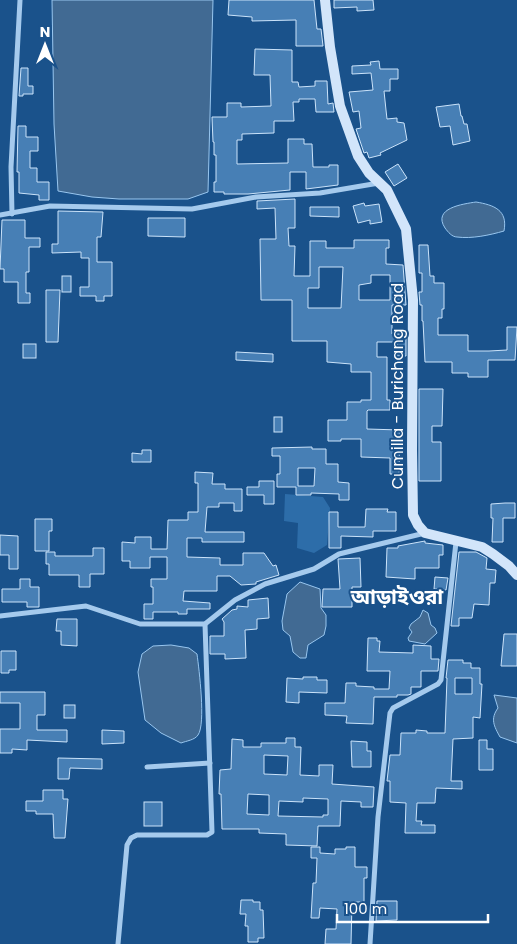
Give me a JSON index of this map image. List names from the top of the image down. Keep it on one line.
{"streets":{"main road":["Cumilla - Burichang Road"]},"districts":["আড়াইওরা"],"scale_bar":"100 m","north":"top"}
